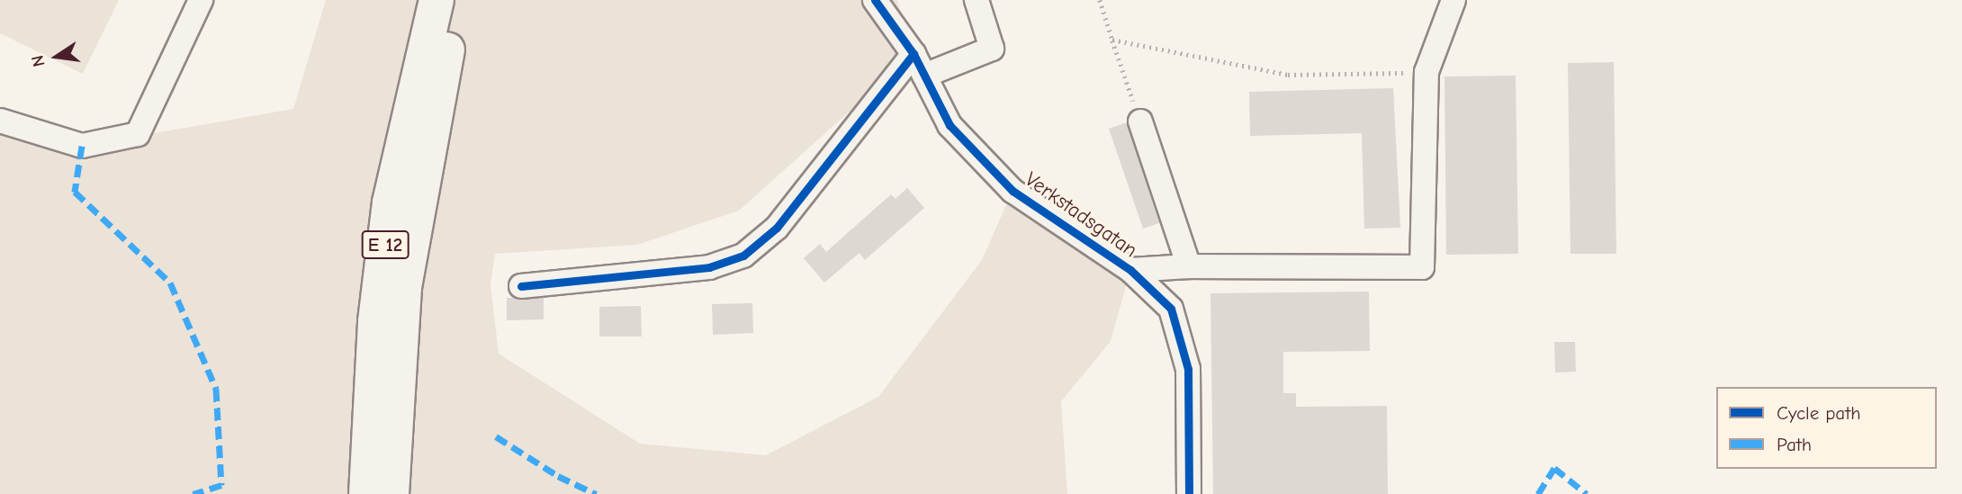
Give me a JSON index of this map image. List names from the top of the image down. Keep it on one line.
{"streets":{"highway":["E 12"],"street":["Verkstadsgatan"]},"legend":["Cycle path","Path"],"north":"left"}
